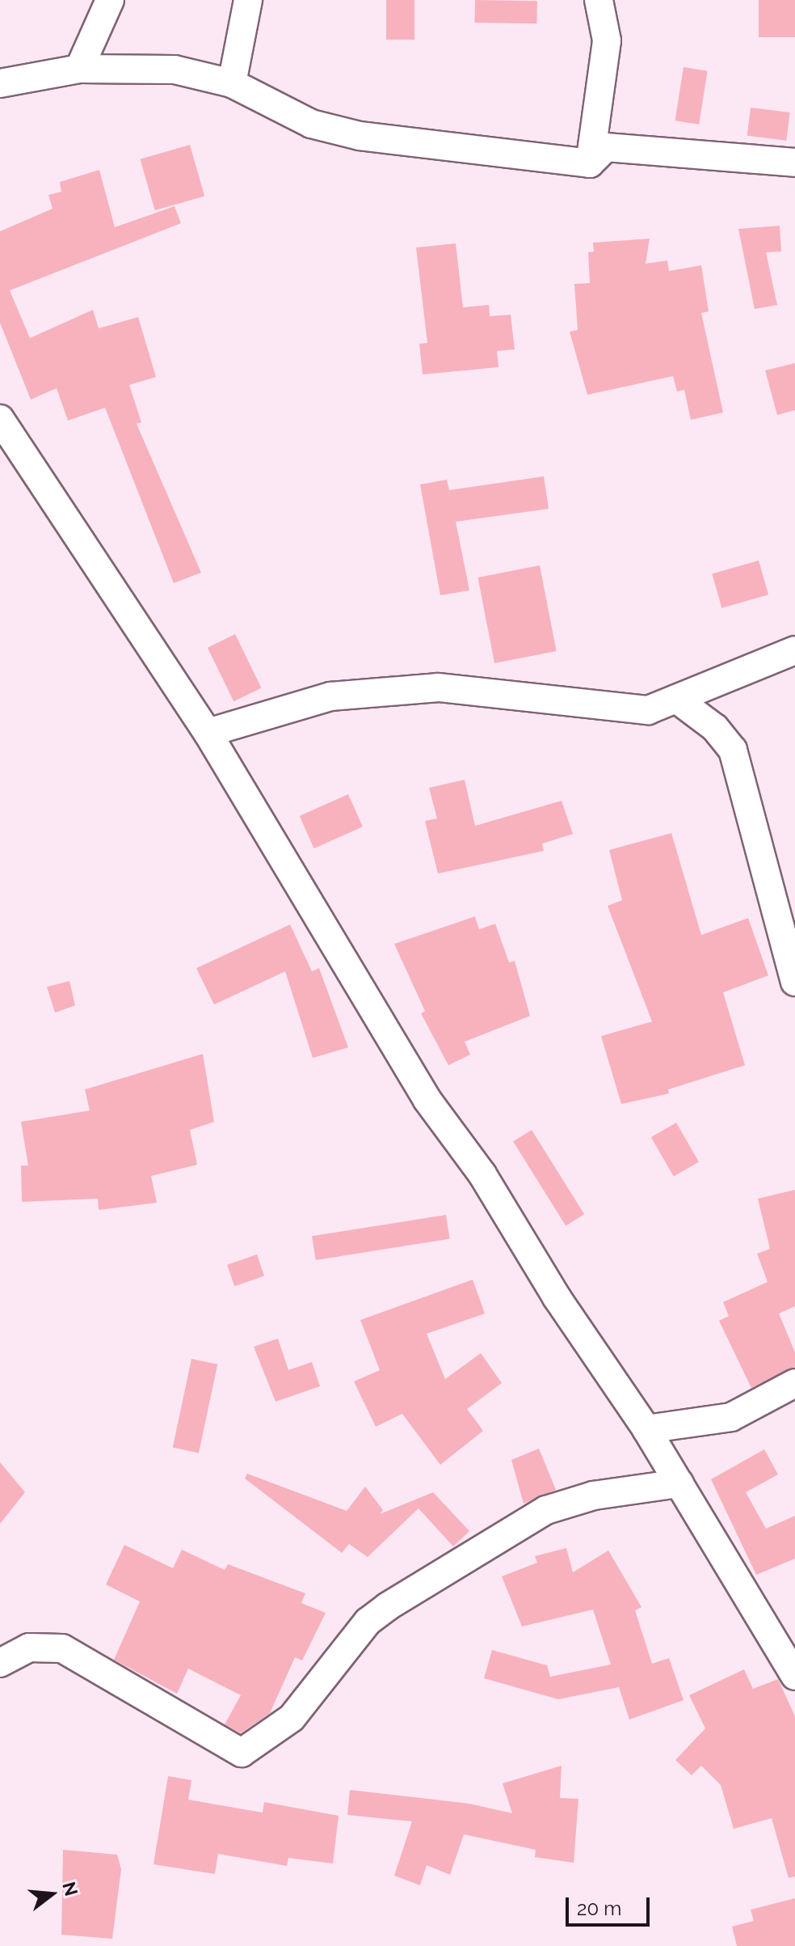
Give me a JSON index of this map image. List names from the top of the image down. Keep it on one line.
{"scale_bar":"20 m","north":"right"}
